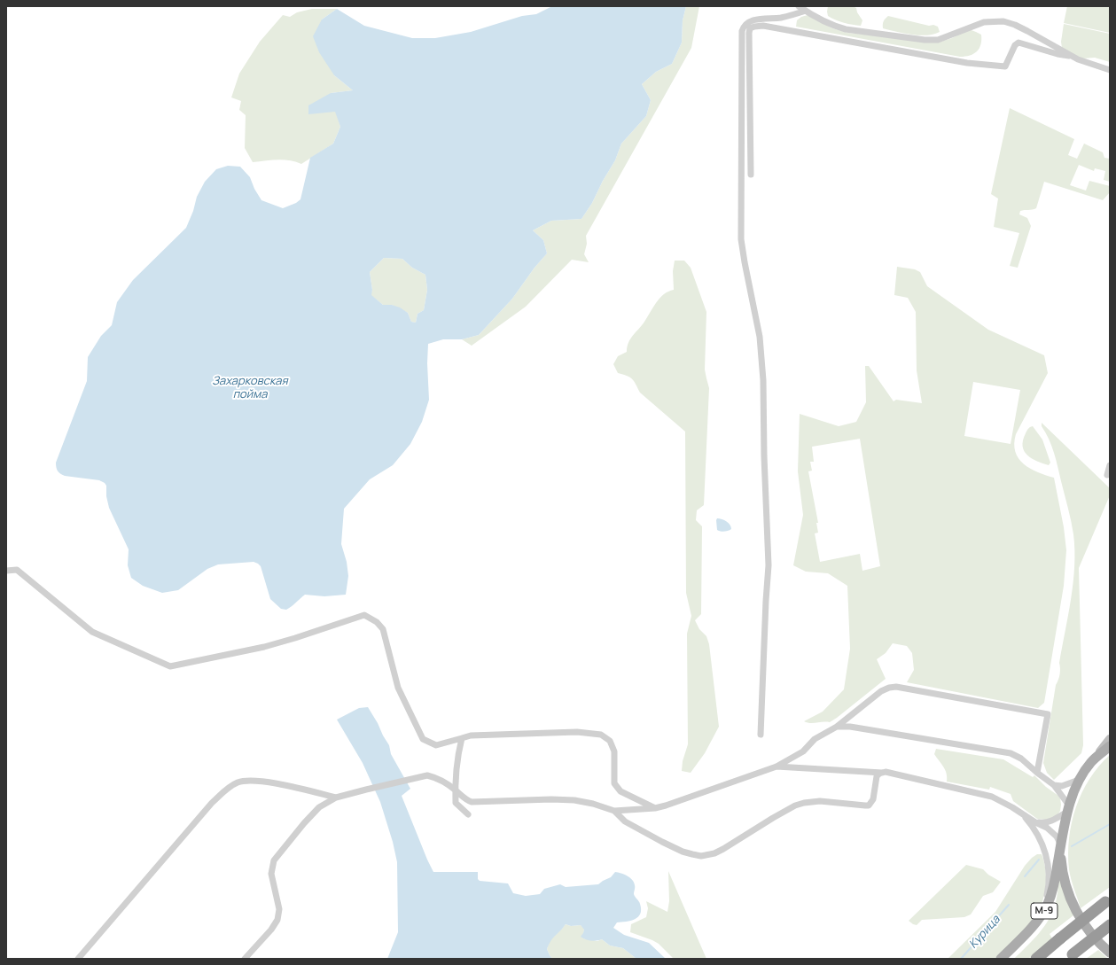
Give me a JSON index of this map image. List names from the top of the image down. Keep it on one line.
{"streets":{"main road":["М-9"]},"water":["Захарковская пойма","Курица"]}
